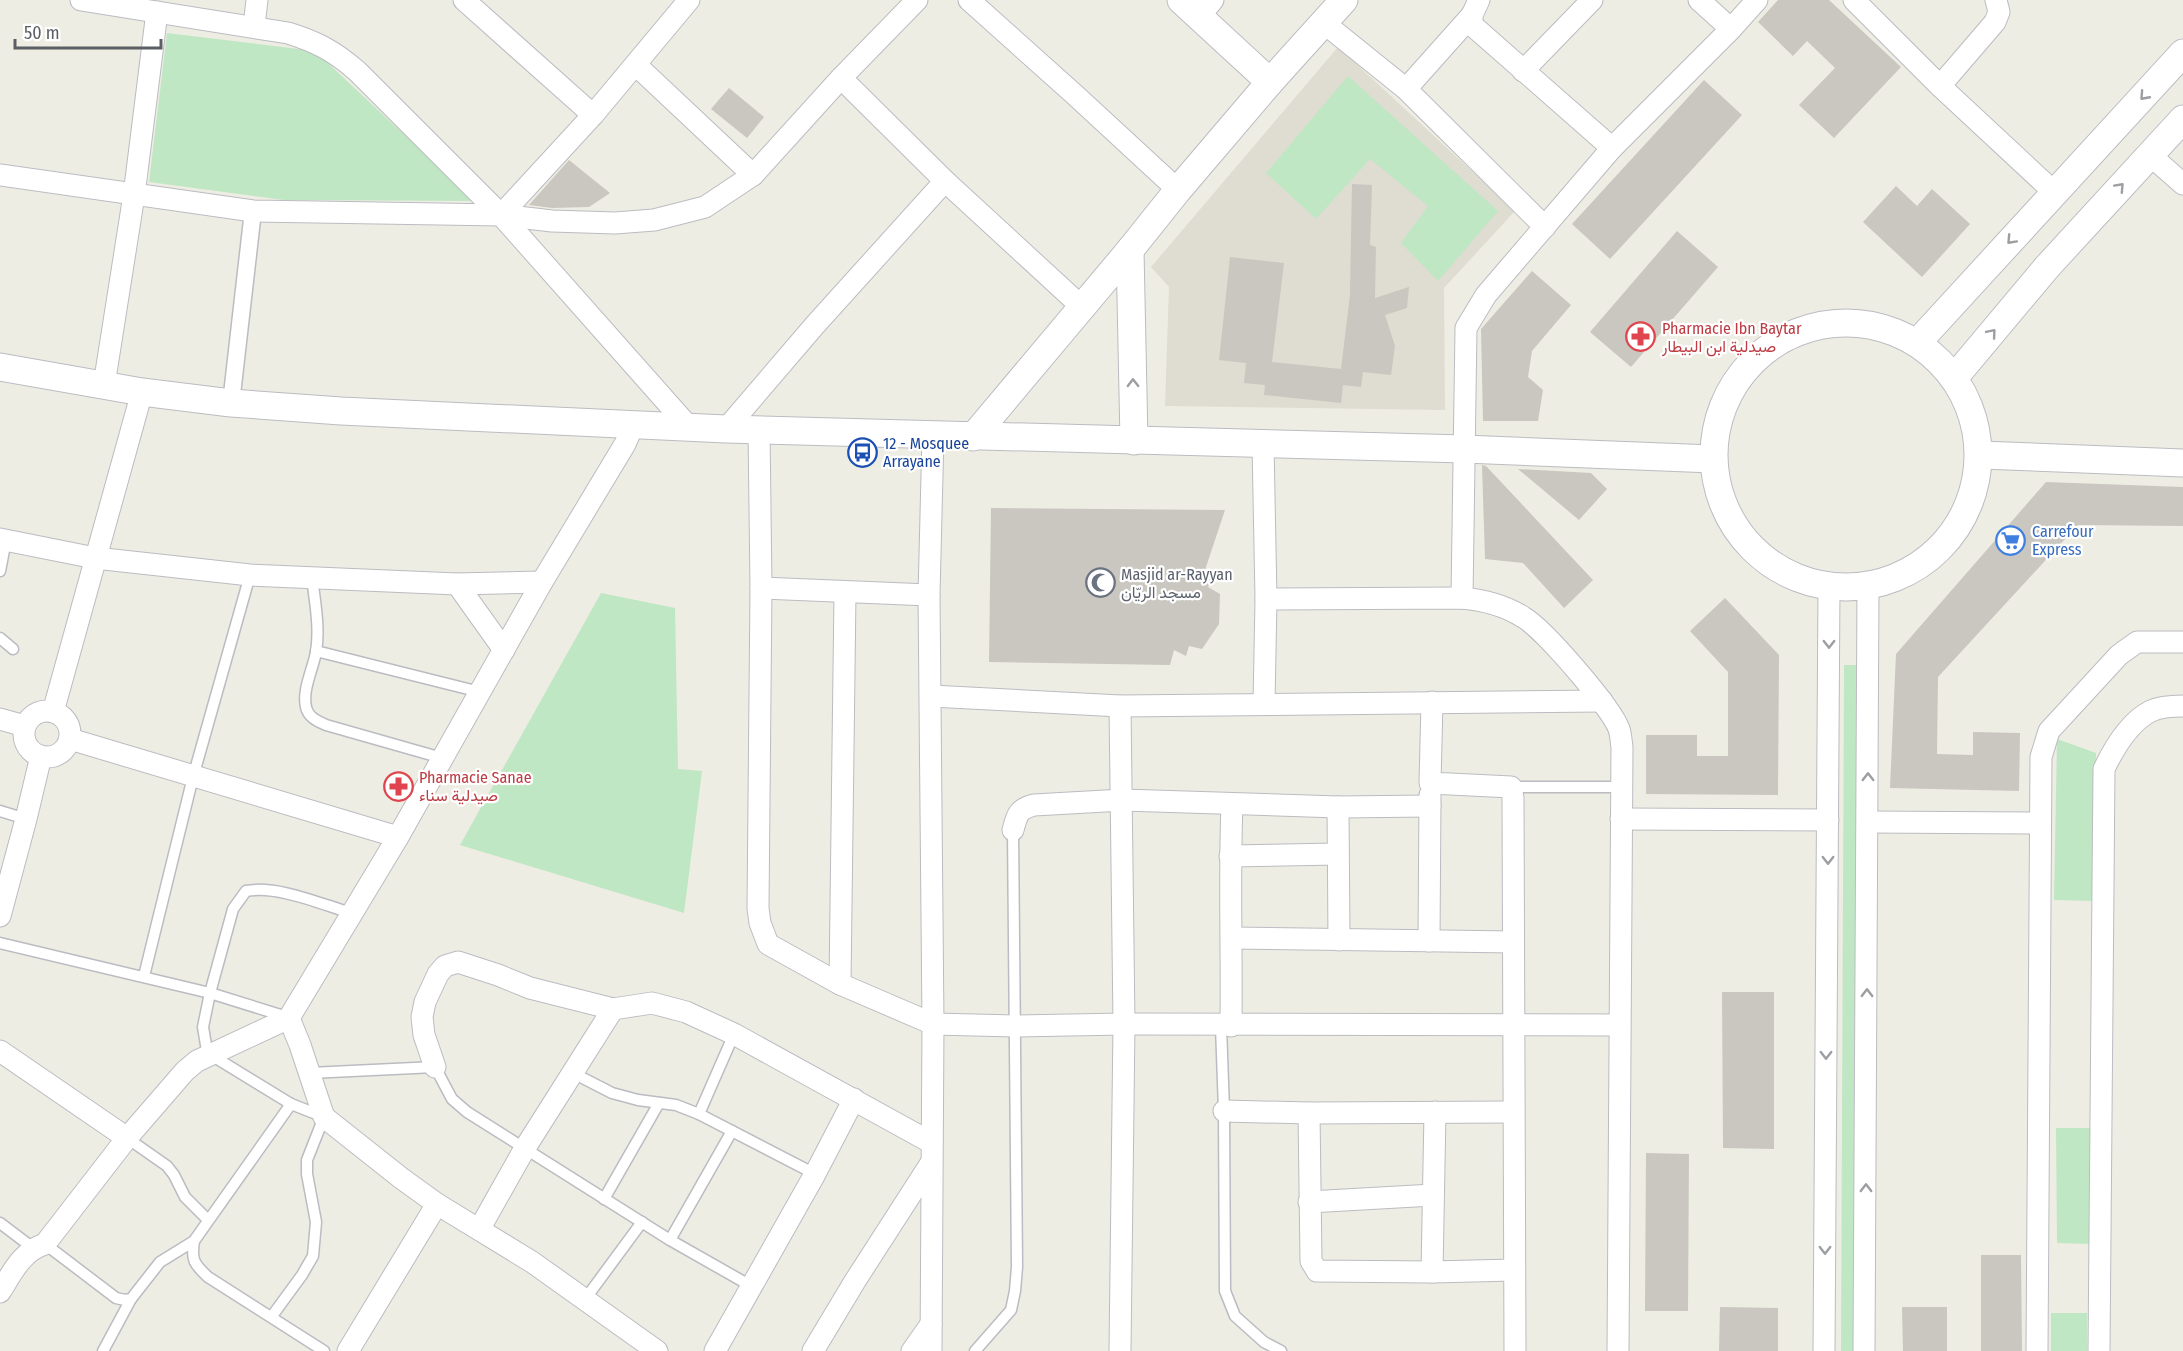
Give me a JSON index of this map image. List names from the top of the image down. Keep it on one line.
{"places":{"pharmacy":["Pharmacie Ibn Baytar صيدلية ابن البيطار","Pharmacie Sanae صيدلية سناء"],"bus stop":["12 - Mosquee Arrayane"],"supermarket":["Carrefour Express"],"mosque":["Masjid ar-Rayyan مسجد الريّان"]},"scale_bar":"50 m"}
